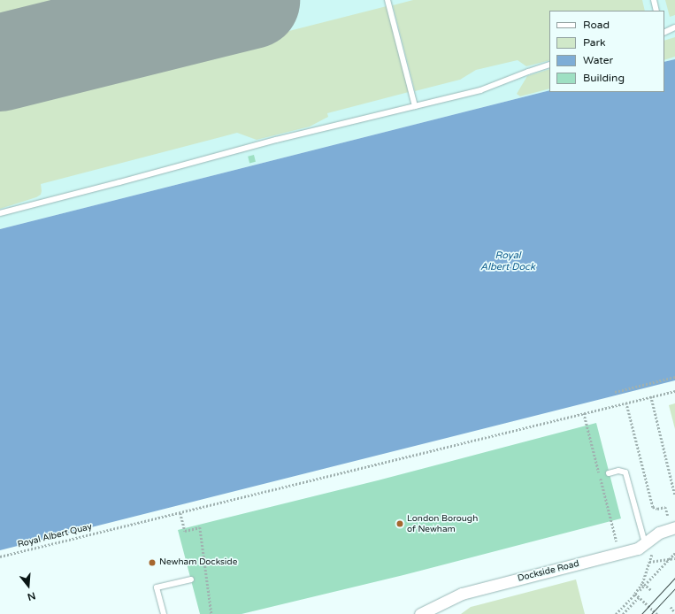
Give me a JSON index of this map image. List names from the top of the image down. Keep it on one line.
{"streets":{"street":["Dockside Road"],"path":["Royal Albert Quay"]},"water":["Royal Albert Dock"],"places":["London Borough of Newham","Newham Dockside"],"legend":["Road","Park","Water","Building"],"north":"bottom"}
